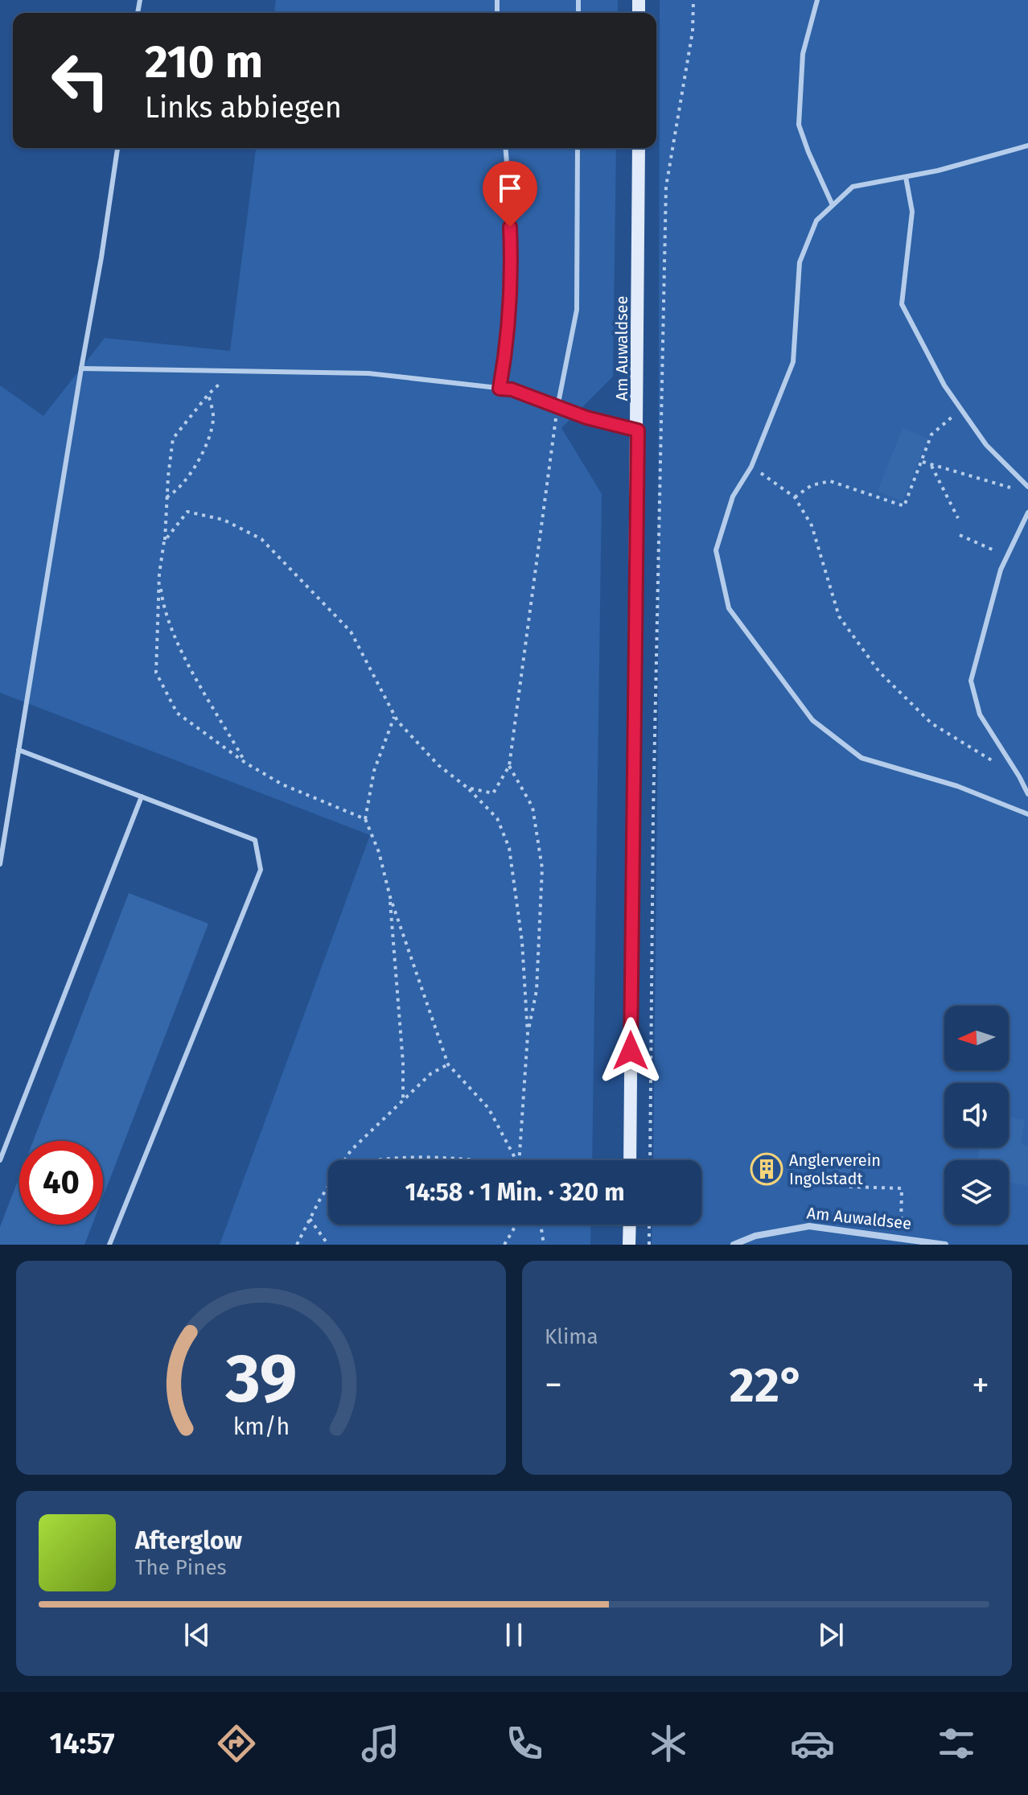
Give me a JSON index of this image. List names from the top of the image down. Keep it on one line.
{"streets":{"street":["Am Auwaldsee"]},"places":{"building":["Anglerverein Ingolstadt"]},"north":"left","page":{"turn":["210 m","Links abbiegen"],"limit":"40","trip":"14:58 · 1 Min. · 320 m","tile":"Klima","heat":["−","22°","+"],"song":["Afterglow","The Pines"],"tabs":"14:57","gauge":["39","km/h"]}}
